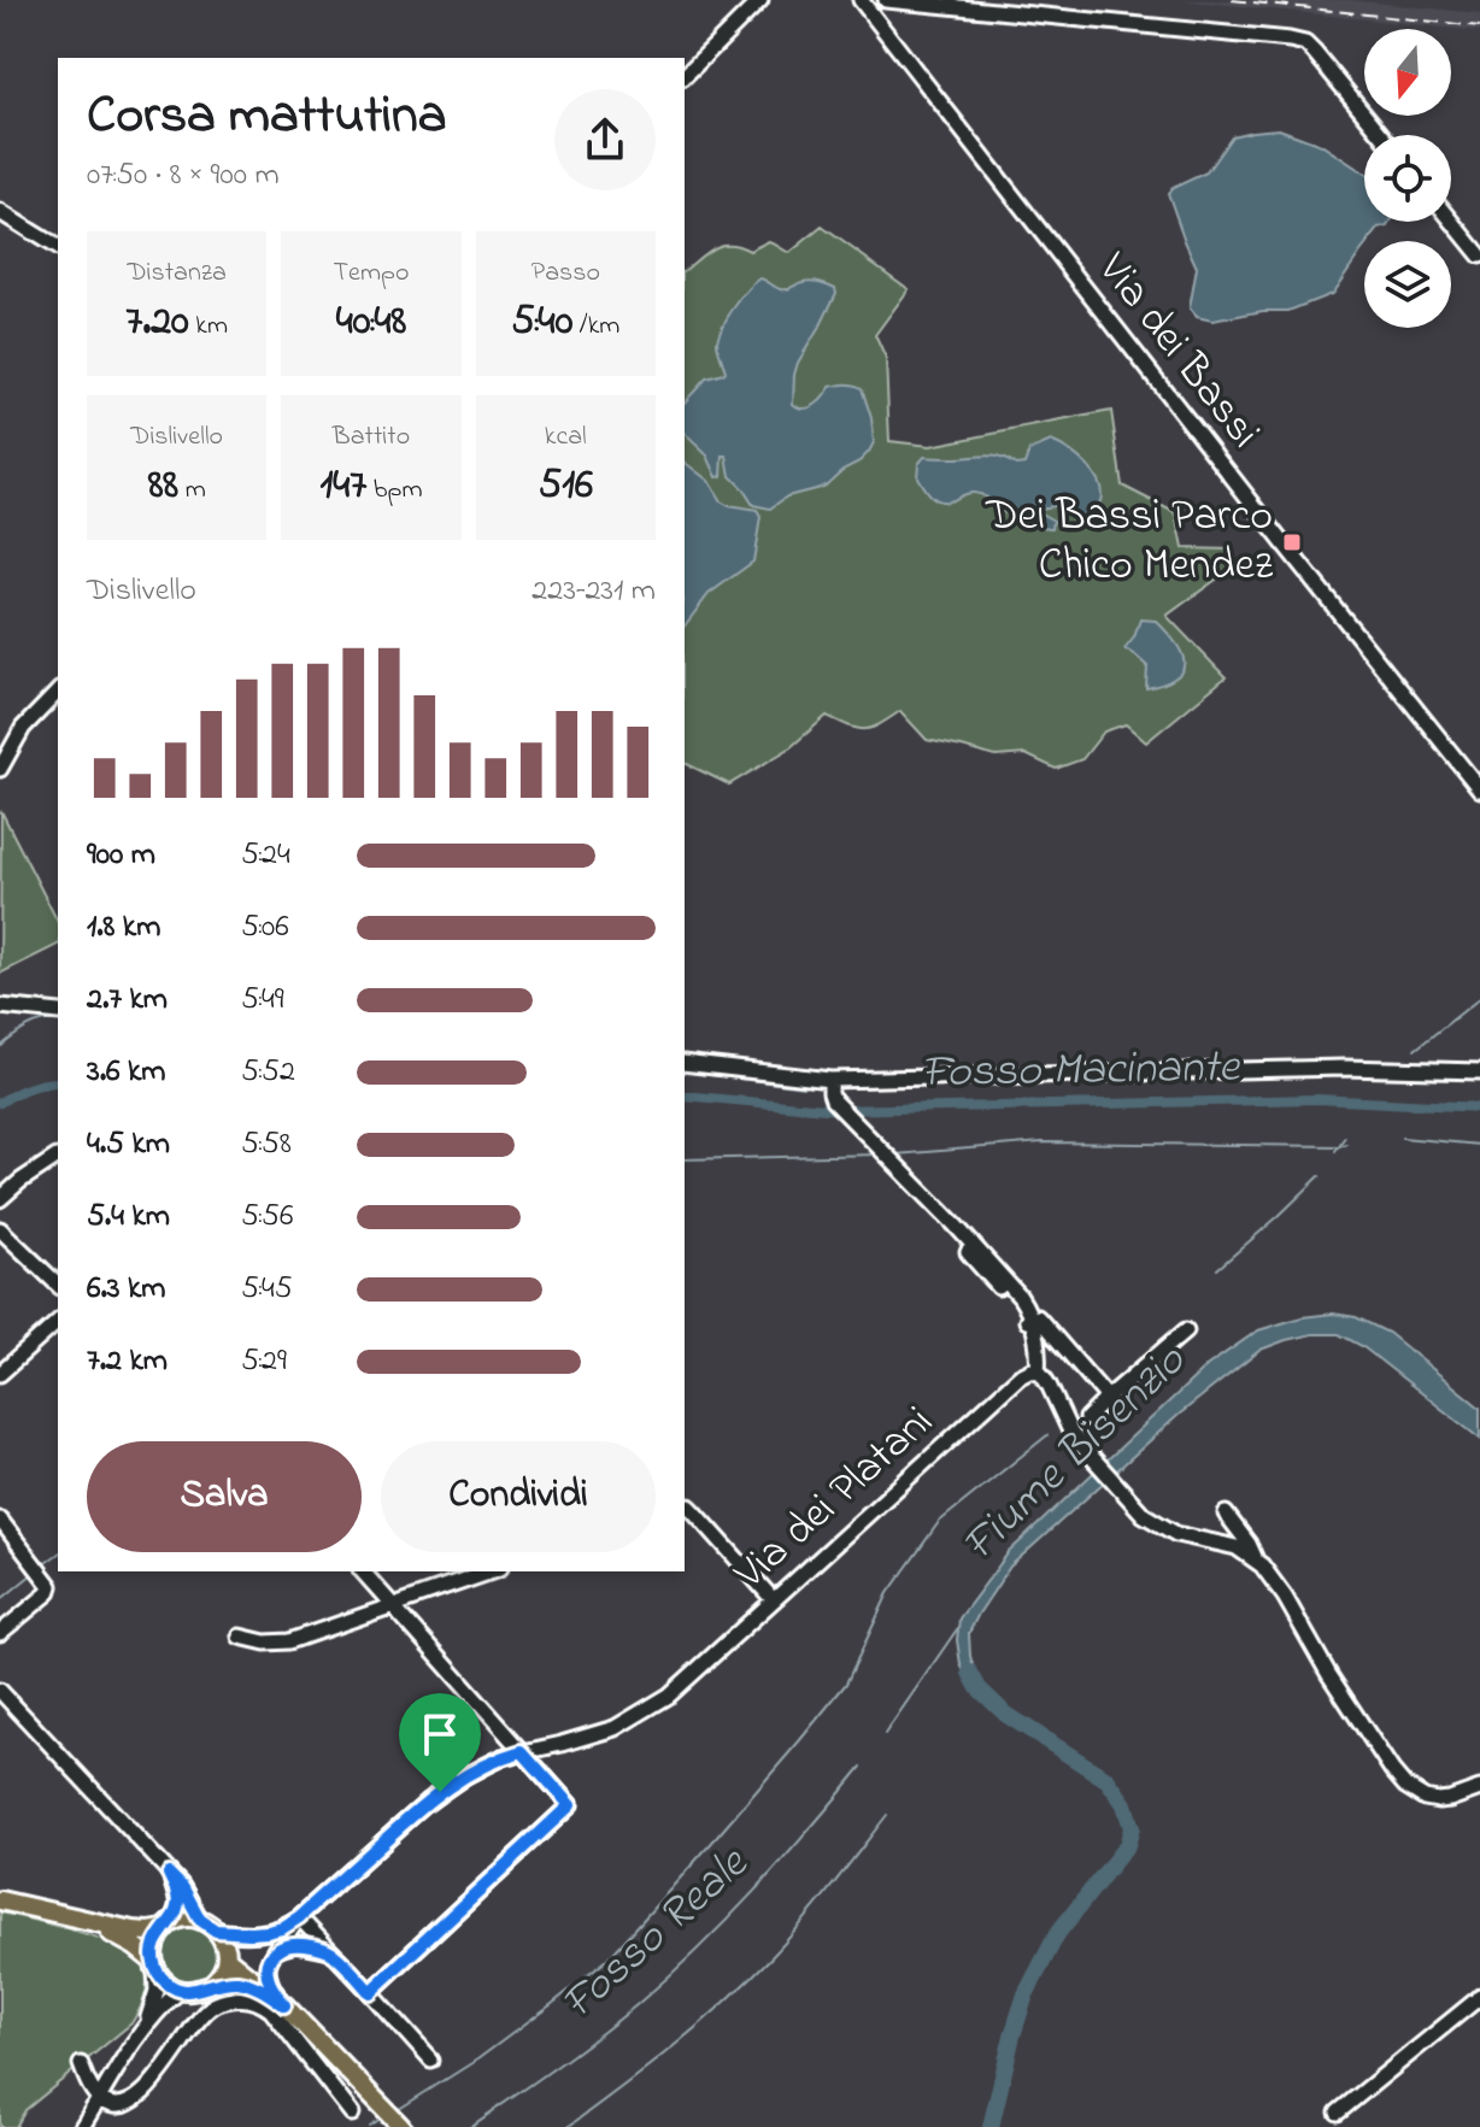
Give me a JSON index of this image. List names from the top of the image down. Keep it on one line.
{"streets":{"street":["Via dei Bassi","Via dei Platani"]},"water":["Fosso Macinante","Fiume Bisenzio","Fosso Reale"],"places":{"transit":["Dei Bassi Parco Chico Mendez"]},"north":"bottom","page":{"heading":["Corsa mattutina","07:50 · 8 × 900 m"],"stats":[["Distanza","7.20 km"],["Tempo","40:48"],["Passo","5:40 /km"],["Dislivello","88 m"],["Battito","147 bpm"],["kcal","516"]],"chart":["Dislivello","223–231 m"],"list":[{"name":"900 m","note":"5:24"},{"name":"1.8 km","note":"5:06"},{"name":"2.7 km","note":"5:49"},{"name":"3.6 km","note":"5:52"},{"name":"4.5 km","note":"5:58"},{"name":"5.4 km","note":"5:56"},{"name":"6.3 km","note":"5:45"},{"name":"7.2 km","note":"5:29"}],"buttons":["Salva","Condividi"]}}
